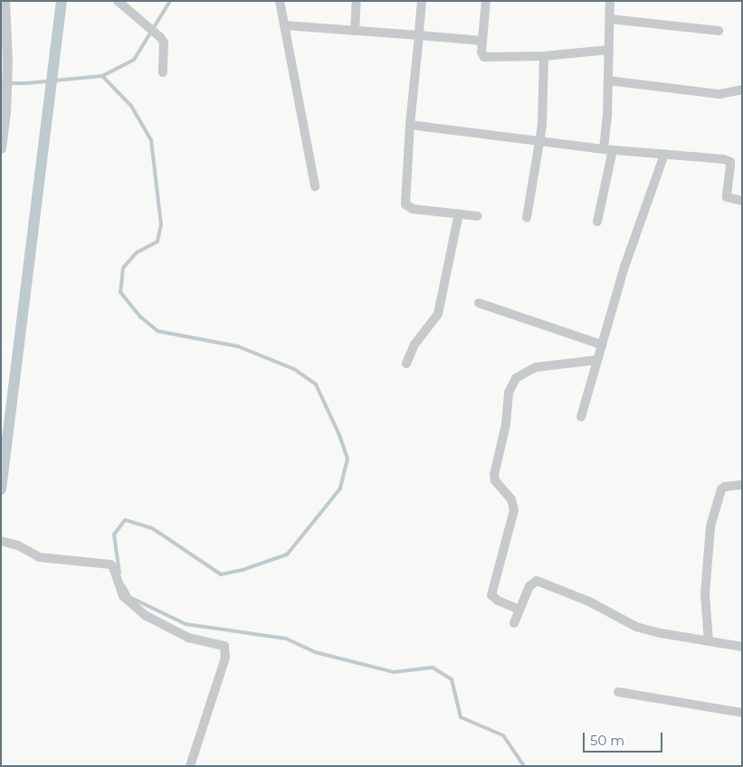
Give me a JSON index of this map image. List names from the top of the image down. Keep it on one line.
{"scale_bar":"50 m"}
